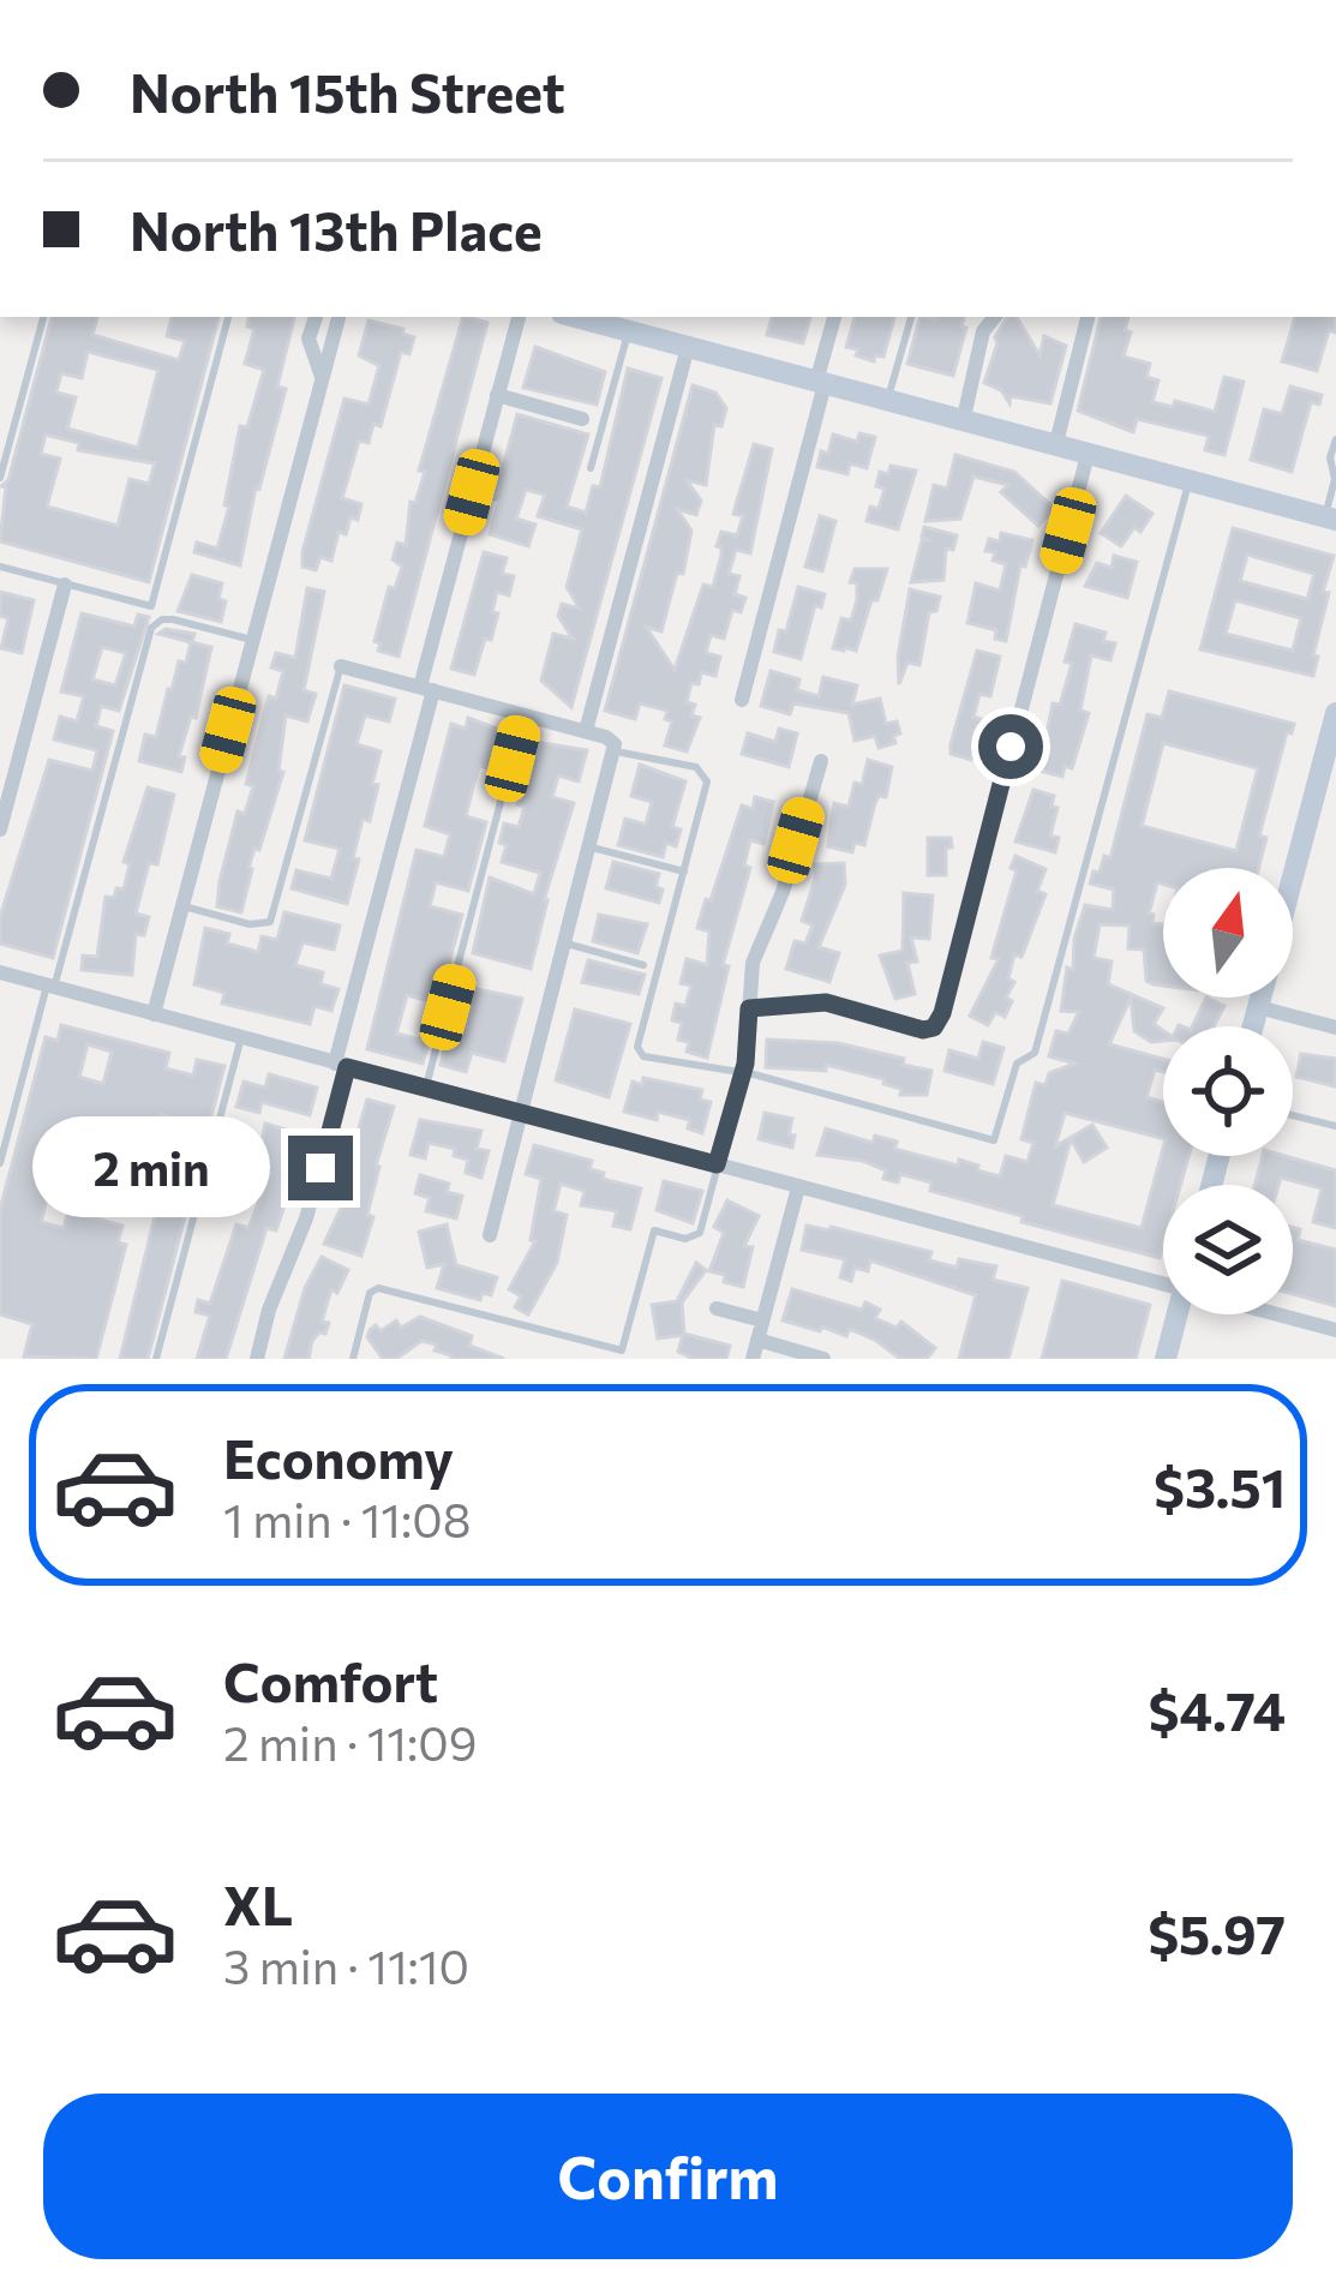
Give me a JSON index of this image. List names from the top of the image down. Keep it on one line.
{"north":"top","page":{"banner":["North 15th Street","North 13th Place"],"bubble":"2 min","list":[{"name":"Economy","note":"1 min · 11:08","value":"$3.51"},{"name":"Comfort","note":"2 min · 11:09","value":"$4.74"},{"name":"XL","note":"3 min · 11:10","value":"$5.97"}],"buttons":"Confirm"}}
